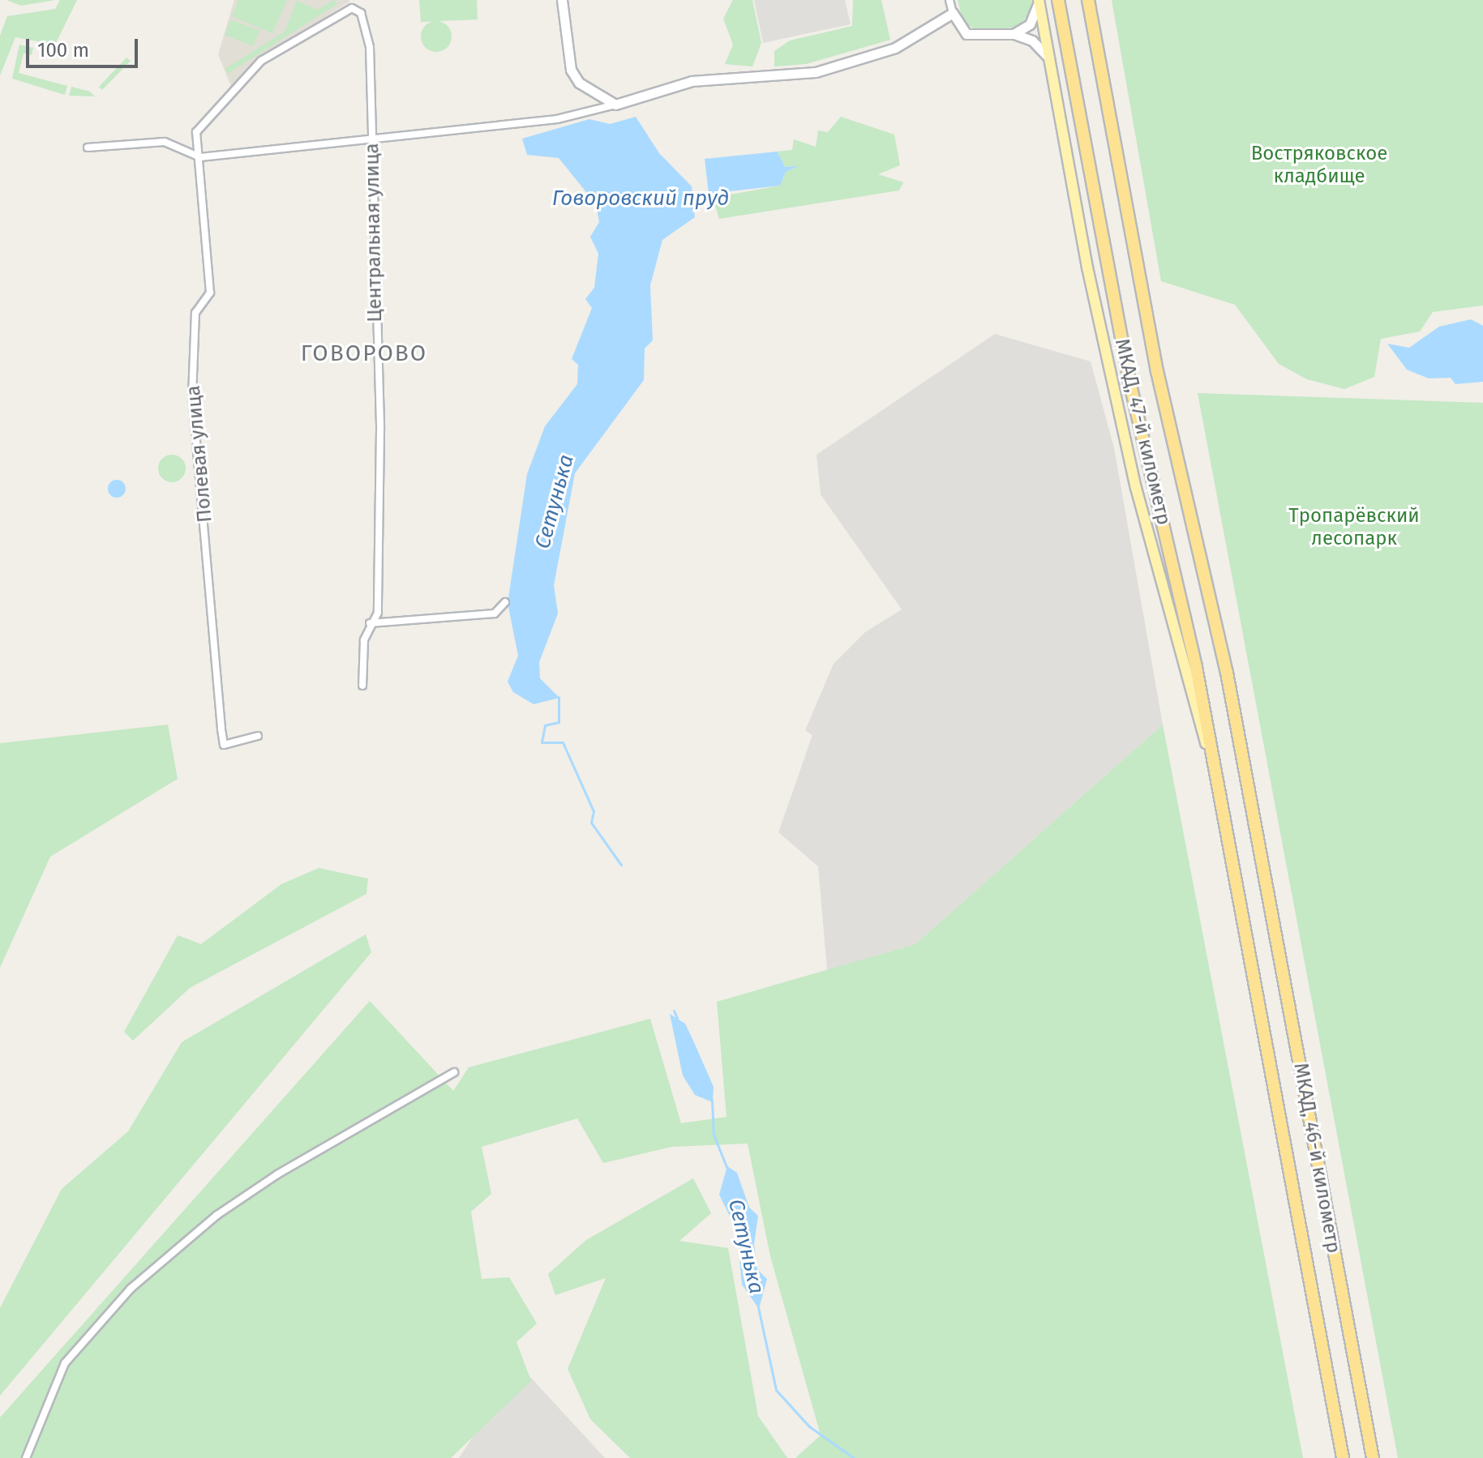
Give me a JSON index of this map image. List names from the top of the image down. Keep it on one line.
{"streets":{"highway":["МКАД, 47-й километр","МКАД, 46-й километр"],"street":["Центральная улица","Полевая улица"]},"crossings":[["Центральная улица","Полевая улица"],["МКАД, 47-й километр","МКАД, 46-й километр"]],"districts":["ГОВОРОВО"],"water":["Говоровский пруд","Сетунька"],"parks":["Востряковское кладбище","Тропарёвский лесопарк"],"scale_bar":"100 m"}
